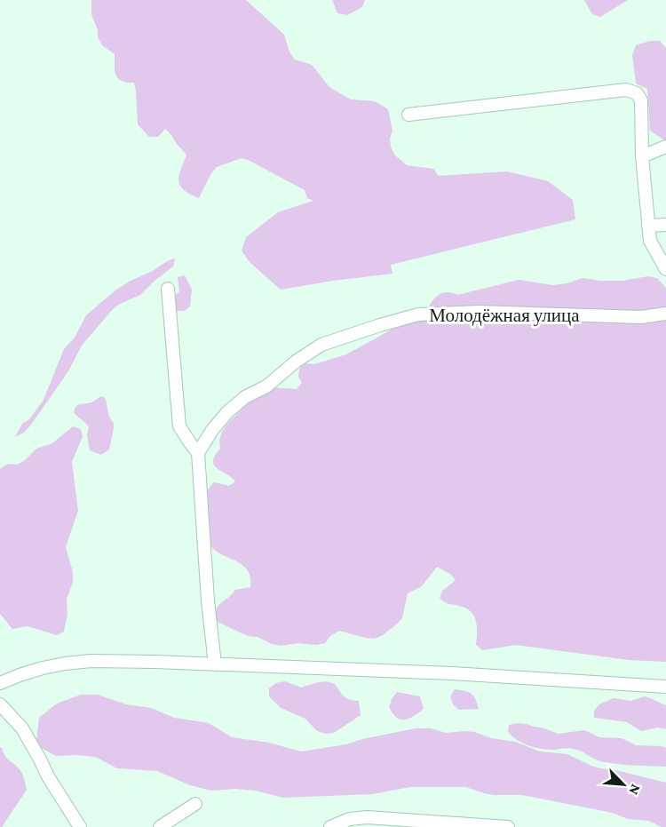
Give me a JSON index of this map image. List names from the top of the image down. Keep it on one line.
{"streets":{"street":["Молодёжная улица"]},"north":"bottom right"}
